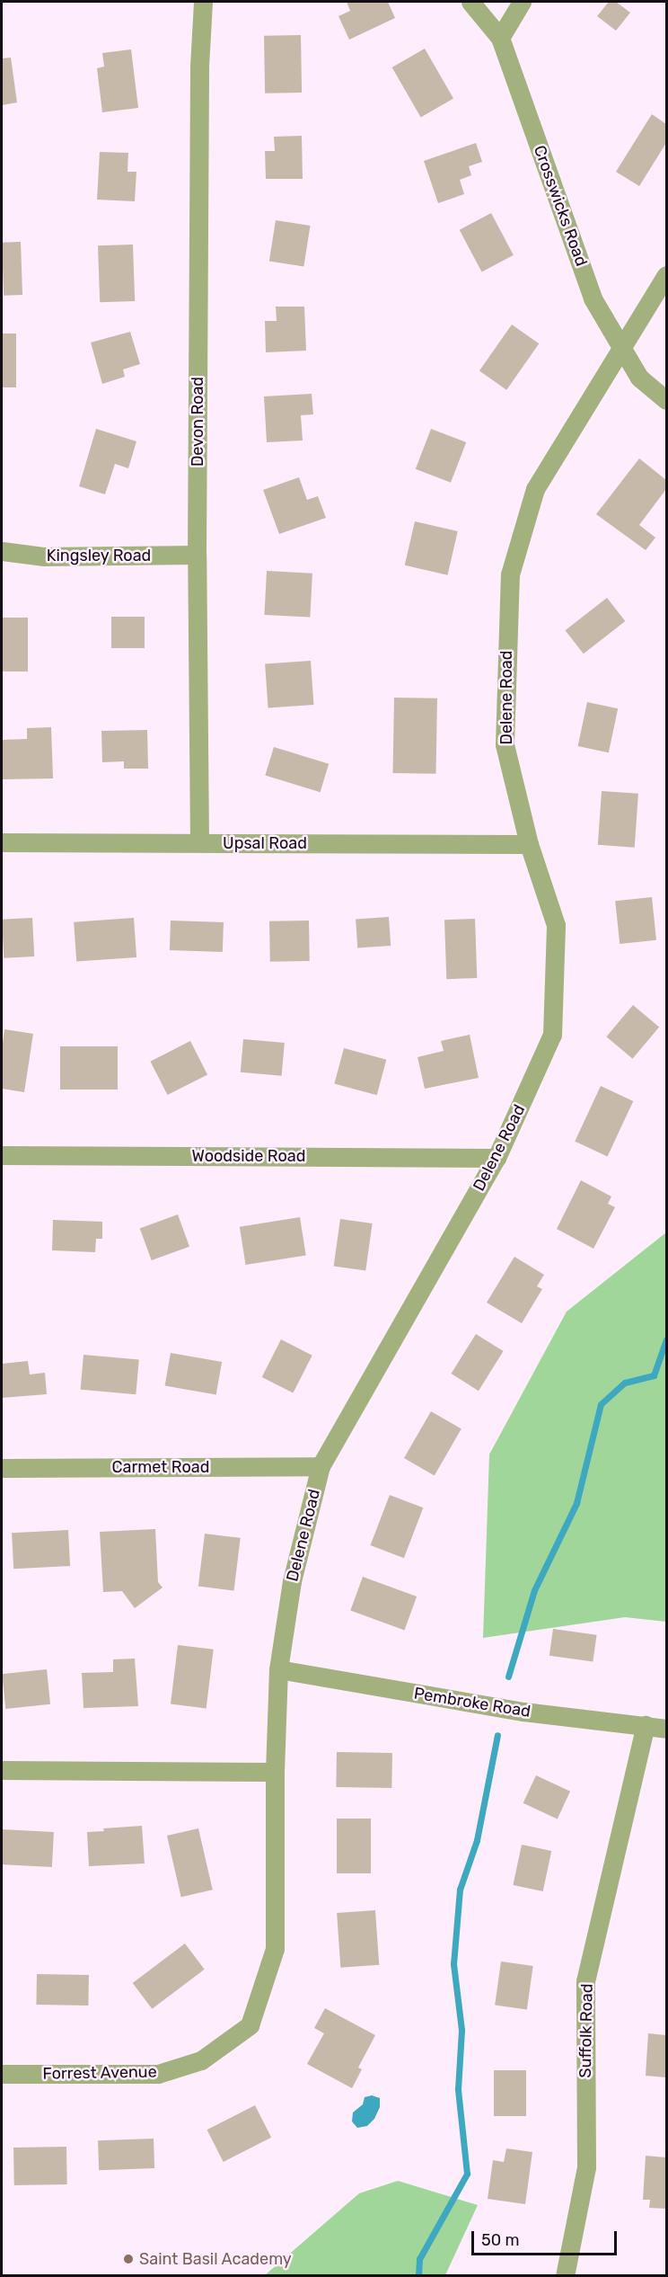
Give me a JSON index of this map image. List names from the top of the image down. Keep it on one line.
{"streets":{"street":["Crosswicks Road","Devon Road","Kingsley Road","Delene Road","Upsal Road","Woodside Road","Carmet Road","Pembroke Road","Suffolk Road","Forrest Avenue"]},"crossings":[["Crosswicks Road","Delene Road"],["Devon Road","Kingsley Road"],["Devon Road","Upsal Road"],["Delene Road","Upsal Road"],["Delene Road","Woodside Road"],["Delene Road","Carmet Road"],["Delene Road","Pembroke Road"],["Delene Road","Forrest Avenue"],["Pembroke Road","Suffolk Road"]],"places":["Saint Basil Academy"],"scale_bar":"50 m"}
